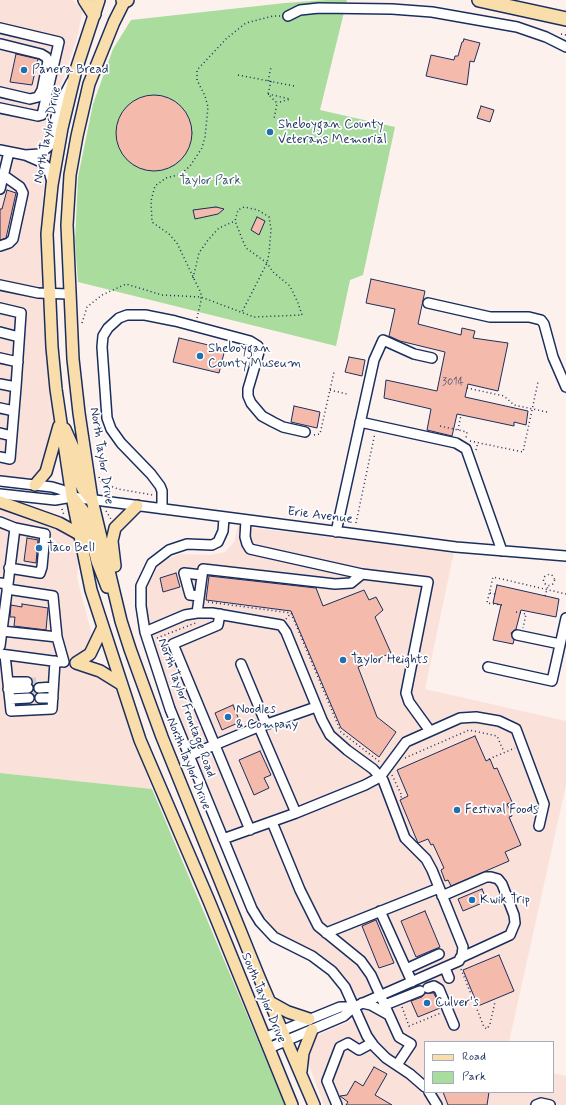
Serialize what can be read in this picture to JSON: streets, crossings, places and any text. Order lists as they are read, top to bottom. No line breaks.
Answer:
{"streets":{"main road":["North Taylor Drive","South Taylor Drive"],"street":["Erie Avenue","North Taylor Frontage Road"]},"crossings":[["North Taylor Drive","Erie Avenue"],["North Taylor Drive","South Taylor Drive"],["Erie Avenue","North Taylor Frontage Road"]],"parks":["Taylor Park"],"places":["Panera Bread","Sheboygan County Veterans Memorial","Sheboygan County Museum","Taco Bell","Taylor Heights","Noodles & Company","Festival Foods","Kwik Trip","Culver's"],"house_numbers":["3014"],"legend":["Road","Park"]}
